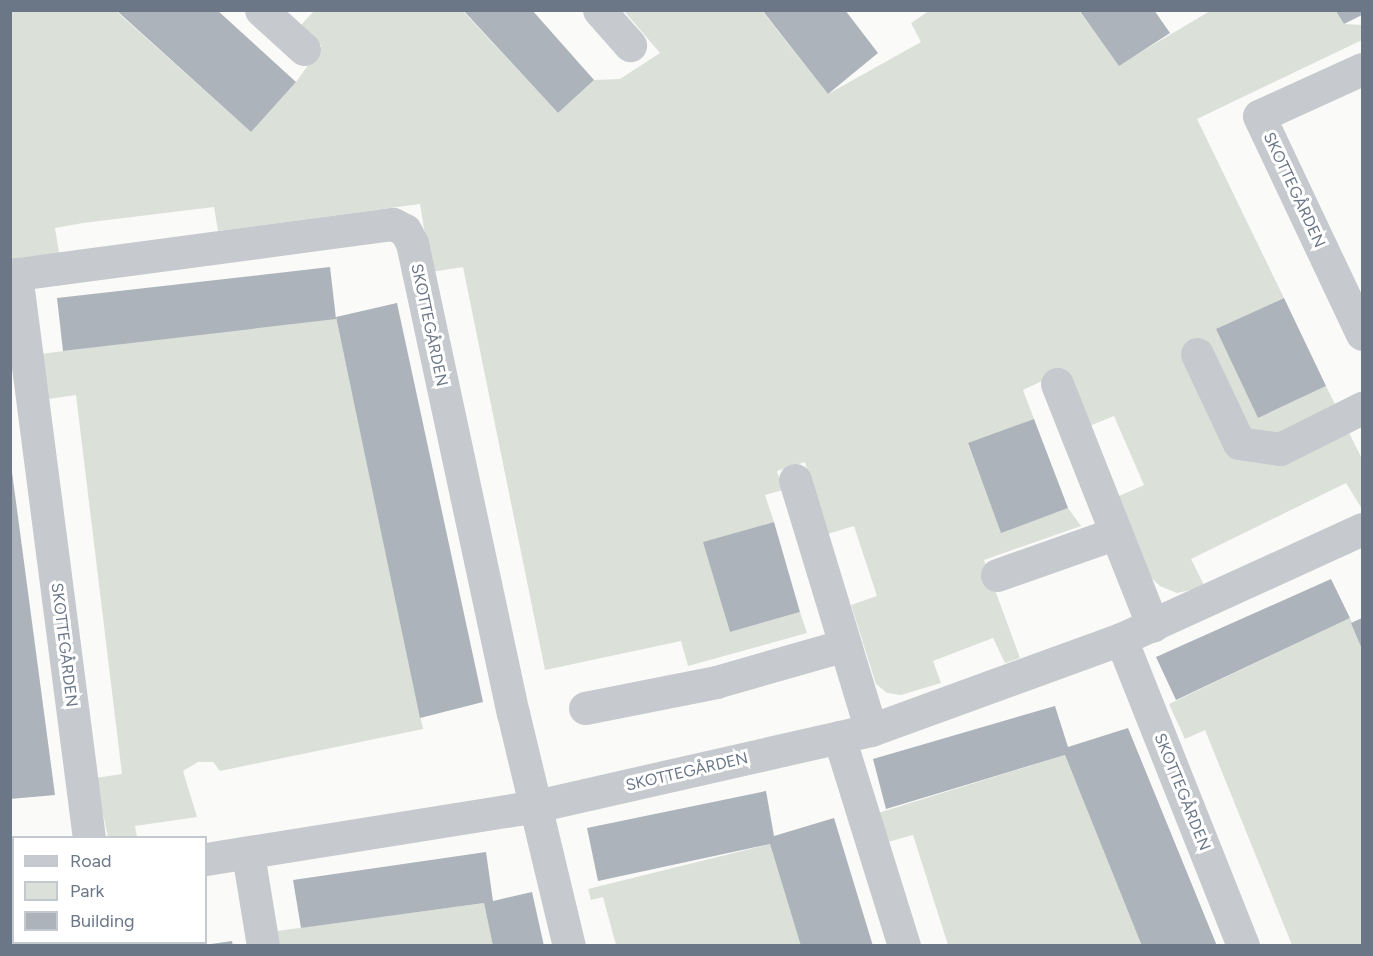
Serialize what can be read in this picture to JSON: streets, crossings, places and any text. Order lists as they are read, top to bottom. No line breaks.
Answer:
{"streets":{"street":["SKOTTEGÅRDEN"]},"legend":["Road","Park","Building"]}
